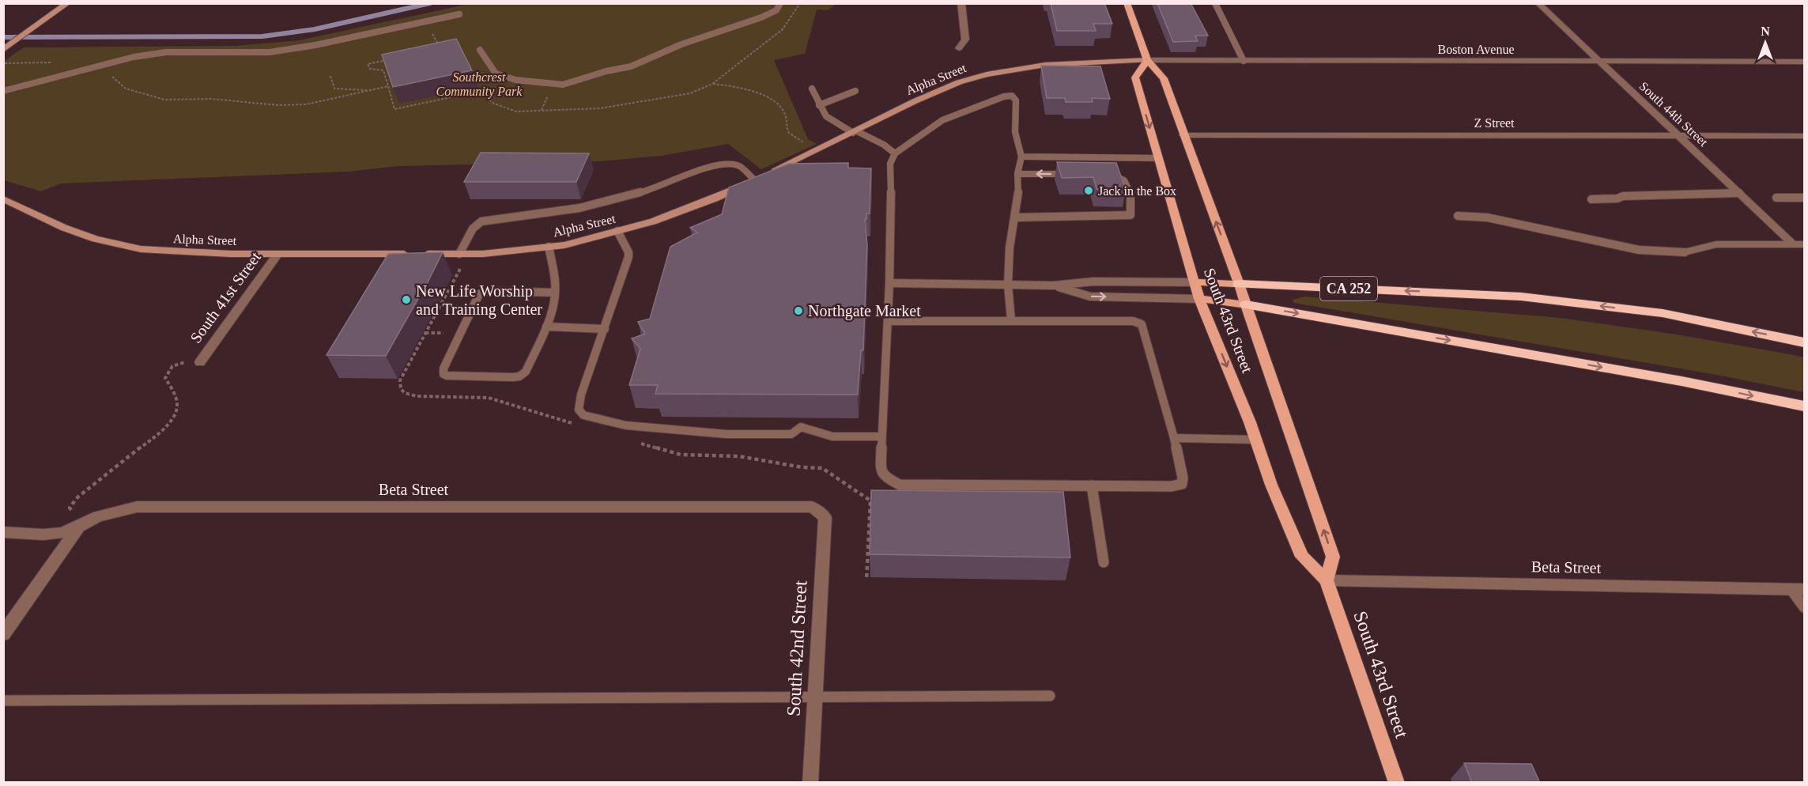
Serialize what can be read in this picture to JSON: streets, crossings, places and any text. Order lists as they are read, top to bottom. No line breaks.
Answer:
{"streets":{"highway":["CA 252"],"main road":["South 43rd Street"],"street":["Boston Avenue","Alpha Street","South 44th Street","Z Street","South 41st Street","Beta Street","South 42nd Street"]},"crossings":[["Boston Avenue","Alpha Street"],["Boston Avenue","South 44th Street"],["Boston Avenue","South 43rd Street"],["Alpha Street","South 41st Street"],["Alpha Street","South 43rd Street"],["South 44th Street","Z Street"],["Z Street","South 43rd Street"],["CA 252","South 43rd Street"],["South 43rd Street","Beta Street"],["Beta Street","South 42nd Street"]],"parks":["Southcrest Community Park"],"places":["Jack in the Box","New Life Worship and Training Center","Northgate Market"],"north":"top"}
